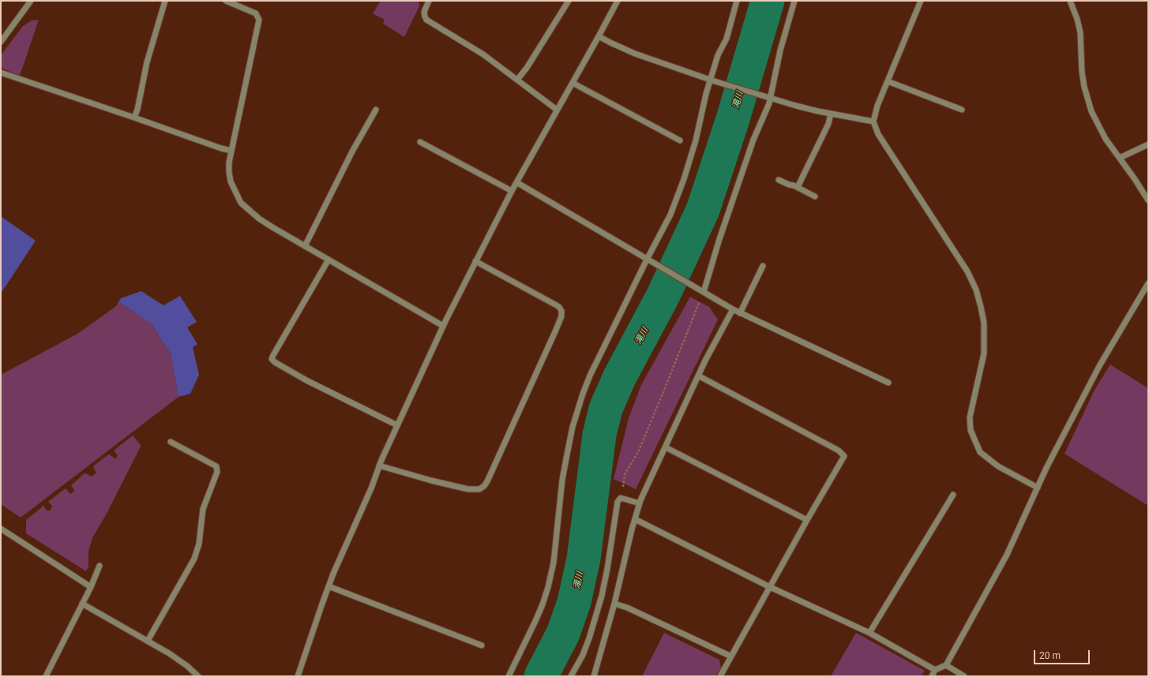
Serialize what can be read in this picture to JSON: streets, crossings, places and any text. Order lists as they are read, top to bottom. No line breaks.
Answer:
{"water":["滝川"],"scale_bar":"20 m"}
